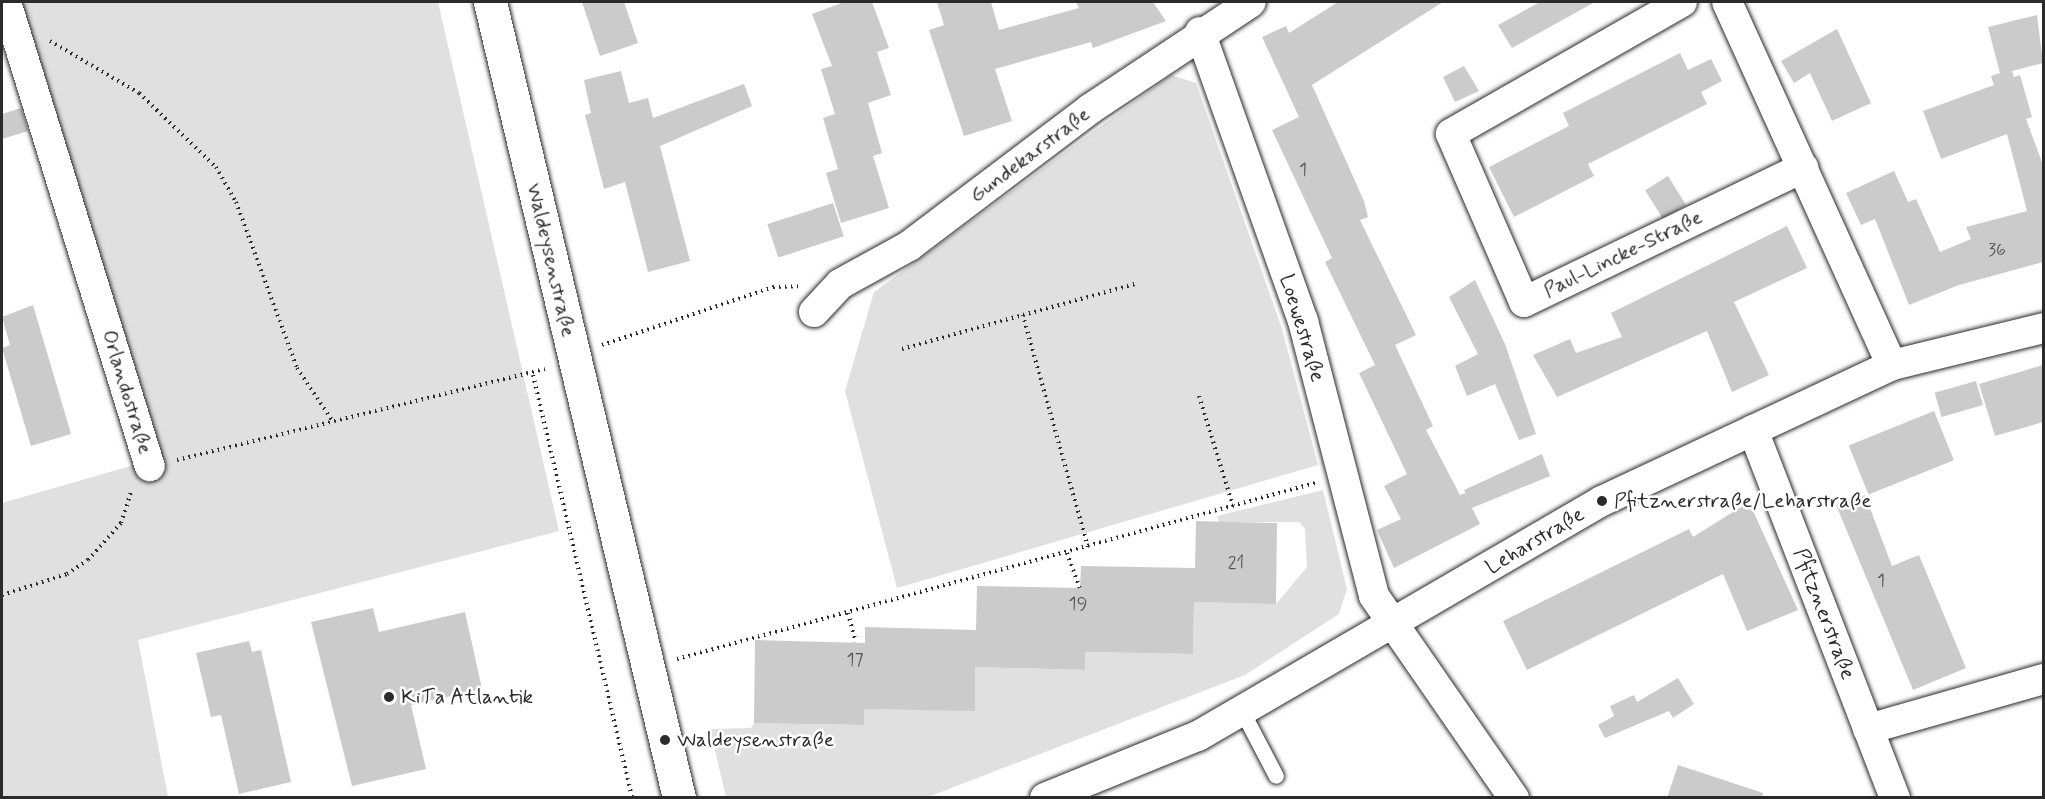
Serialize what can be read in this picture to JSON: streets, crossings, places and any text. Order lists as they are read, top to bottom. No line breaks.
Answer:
{"streets":{"street":["Gundekarstraße","Paul-Lincke-Straße","Waldeysenstraße","Loewestraße","Orlandostraße","Leharstraße","Pfitznerstraße"]},"crossings":[["Gundekarstraße","Loewestraße"],["Gundekarstraße","Orlandostraße"],["Waldeysenstraße","Orlandostraße"],["Loewestraße","Leharstraße"],["Leharstraße","Pfitznerstraße"]],"places":["Pfitznerstraße/Leharstraße","KiTa Atlantik","Waldeysenstraße"],"house_numbers":["1","36","21","1","19","17"]}
